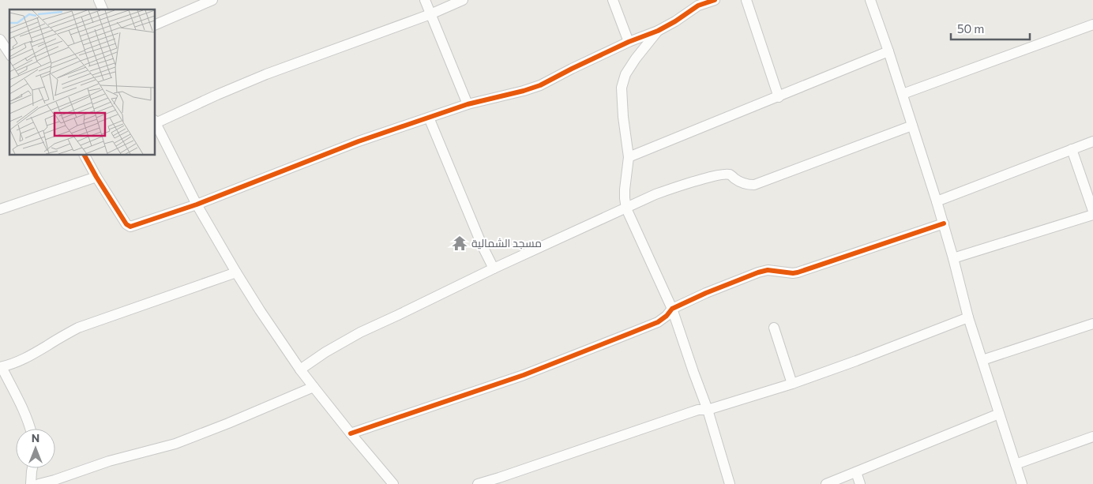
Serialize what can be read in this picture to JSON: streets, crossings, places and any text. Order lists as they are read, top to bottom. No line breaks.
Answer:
{"places":{"temple":["مسجد الشمالية"]},"scale_bar":"50 m","north":"top"}
